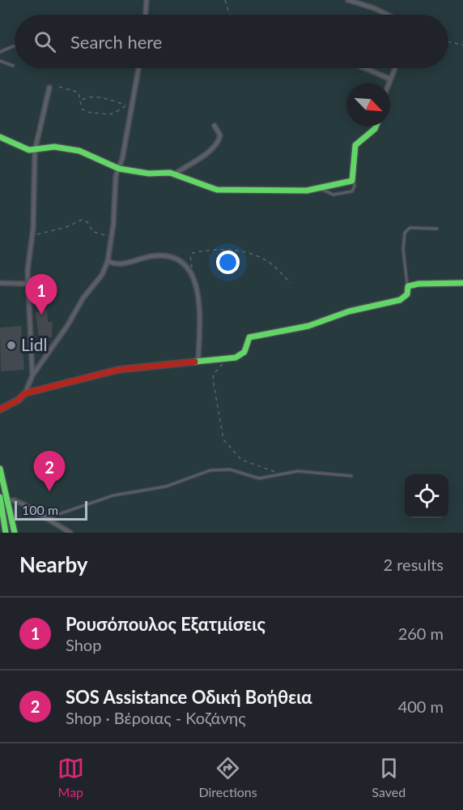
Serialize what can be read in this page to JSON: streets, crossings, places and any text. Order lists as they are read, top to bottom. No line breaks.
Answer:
{"places":["Lidl"],"scale_bar":"100 m","north":"bottom right","page":{"search":"Search here","pins":["1","2"],"scale":"100 m","heading":["Nearby","2 results"],"list":[{"mark":"1","name":"Ρουσόπουλος Εξατμίσεις","note":"Shop","value":"260 m"},{"mark":"2","name":"SOS Assistance Οδική Βοήθεια","note":"Shop · Βέροιας - Κοζάνης","value":"400 m"}],"nav":["Map","Directions","Saved"]}}
